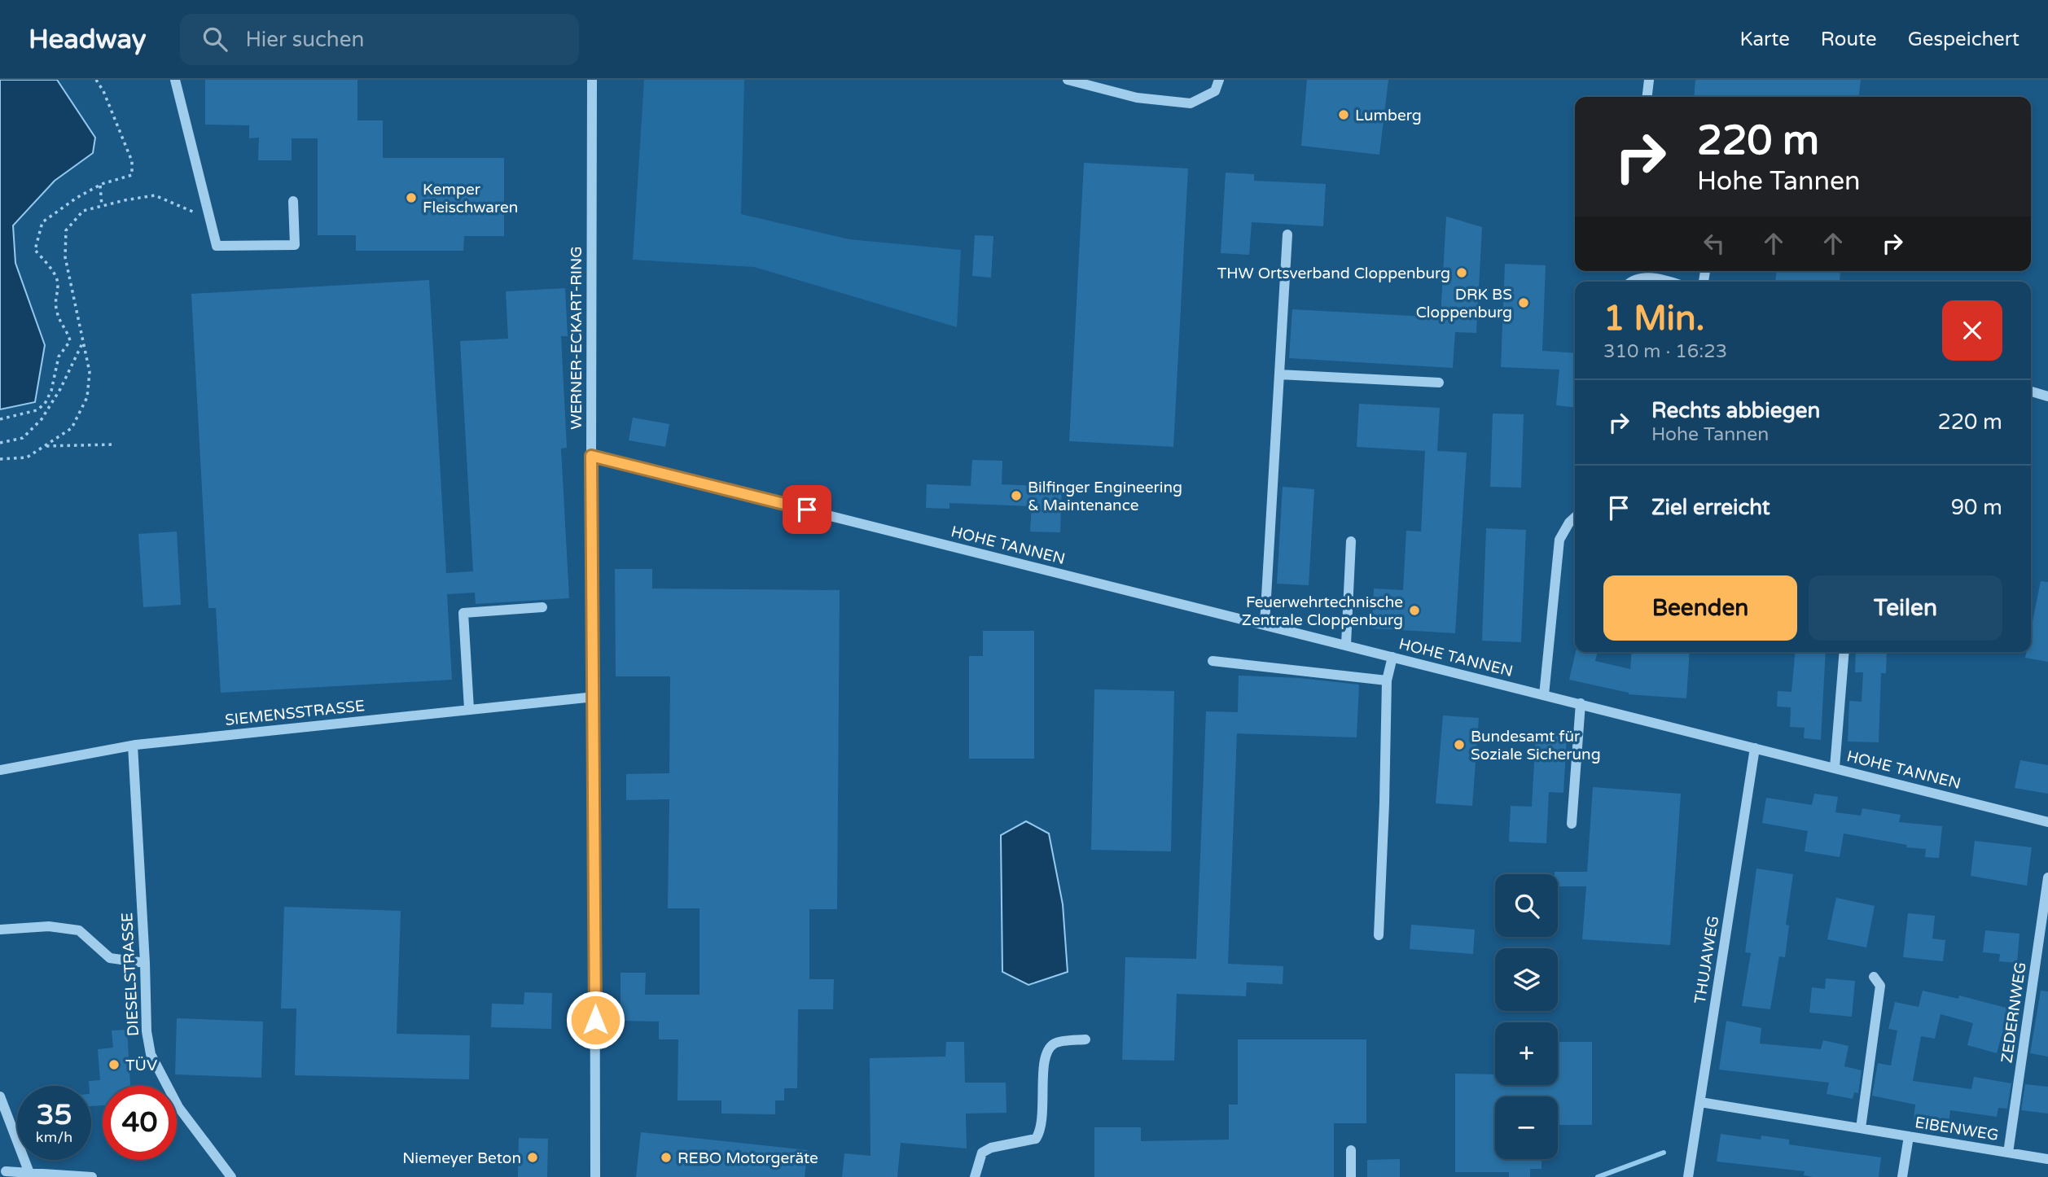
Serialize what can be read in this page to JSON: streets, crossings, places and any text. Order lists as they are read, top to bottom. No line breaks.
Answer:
{"streets":{"street":["WERNER-ECKART-RING","HOHE TANNEN","SIEMENSSTRASSE","THUJAWEG","DIESELSTRASSE","ZEDERNWEG","EIBENWEG"]},"crossings":[["WERNER-ECKART-RING","HOHE TANNEN"],["WERNER-ECKART-RING","SIEMENSSTRASSE"],["HOHE TANNEN","THUJAWEG"],["SIEMENSSTRASSE","DIESELSTRASSE"],["THUJAWEG","EIBENWEG"],["ZEDERNWEG","EIBENWEG"]],"places":["Lumberg","Kemper Fleischwaren","THW Ortsverband Cloppenburg","DRK BS Cloppenburg","Bilfinger Engineering & Maintenance","Feuerwehrtechnische Zentrale Cloppenburg","Bundesamt für Soziale Sicherung","TÜV","Niemeyer Beton","REBO Motorgeräte"],"page":{"header":"Headway","search":"Hier suchen","nav":["Karte","Route","Gespeichert"],"turn":["220 m","Hohe Tannen"],"heading":["1 Min.","310 m · 16:23"],"list":[{"name":"Rechts abbiegen","note":"Hohe Tannen","value":"220 m"},{"name":"Ziel erreicht","value":"90 m"}],"buttons":["Beenden","Teilen"],"map_buttons":["+","−"],"speed":"35 km/h","limit":"40"}}
